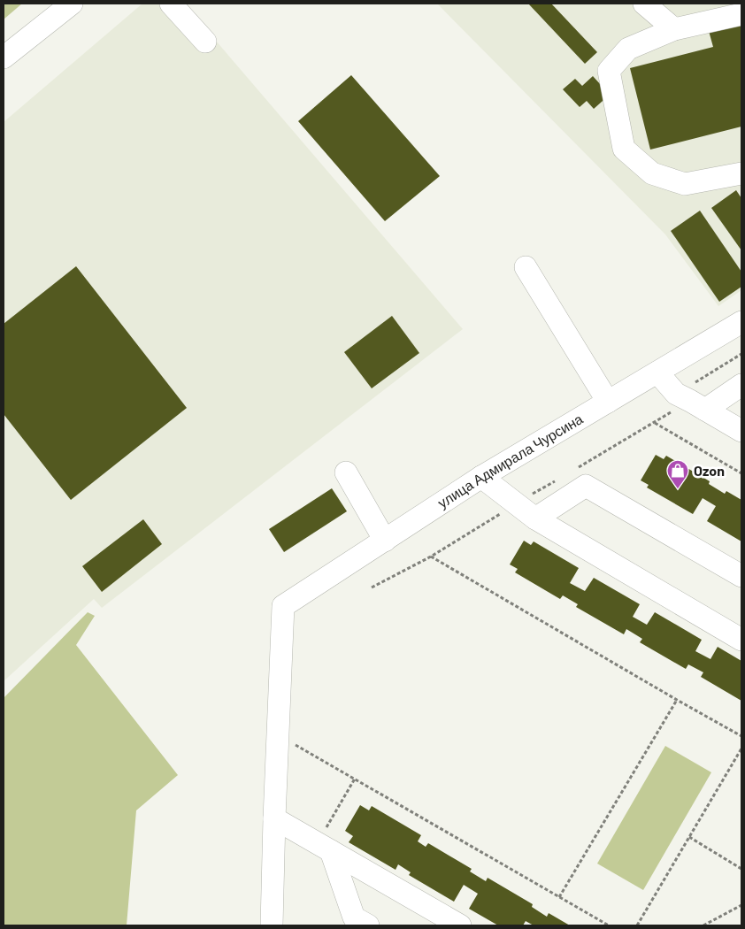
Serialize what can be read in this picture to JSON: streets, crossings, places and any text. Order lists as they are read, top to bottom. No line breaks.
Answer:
{"streets":{"street":["улица Адмирала Чурсина"]},"places":{"shop":["Ozon"]}}
